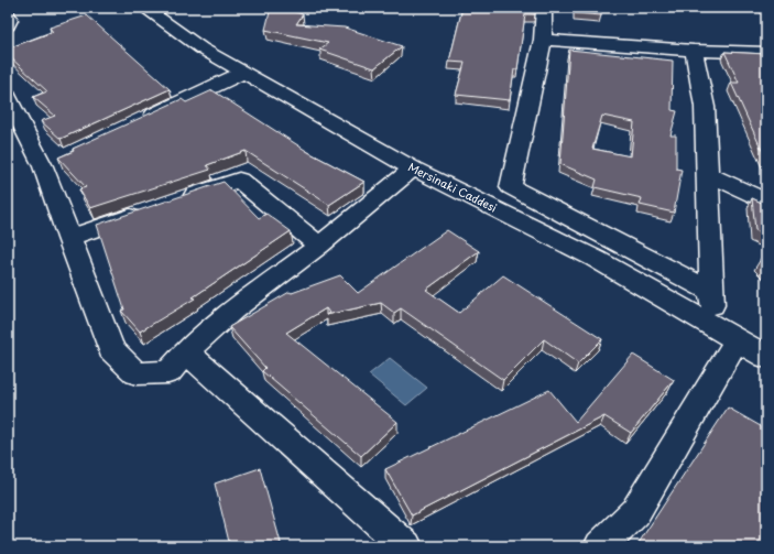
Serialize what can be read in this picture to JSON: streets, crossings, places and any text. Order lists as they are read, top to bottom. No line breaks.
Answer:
{"streets":{"street":["Mersinaki Caddesi"]}}
